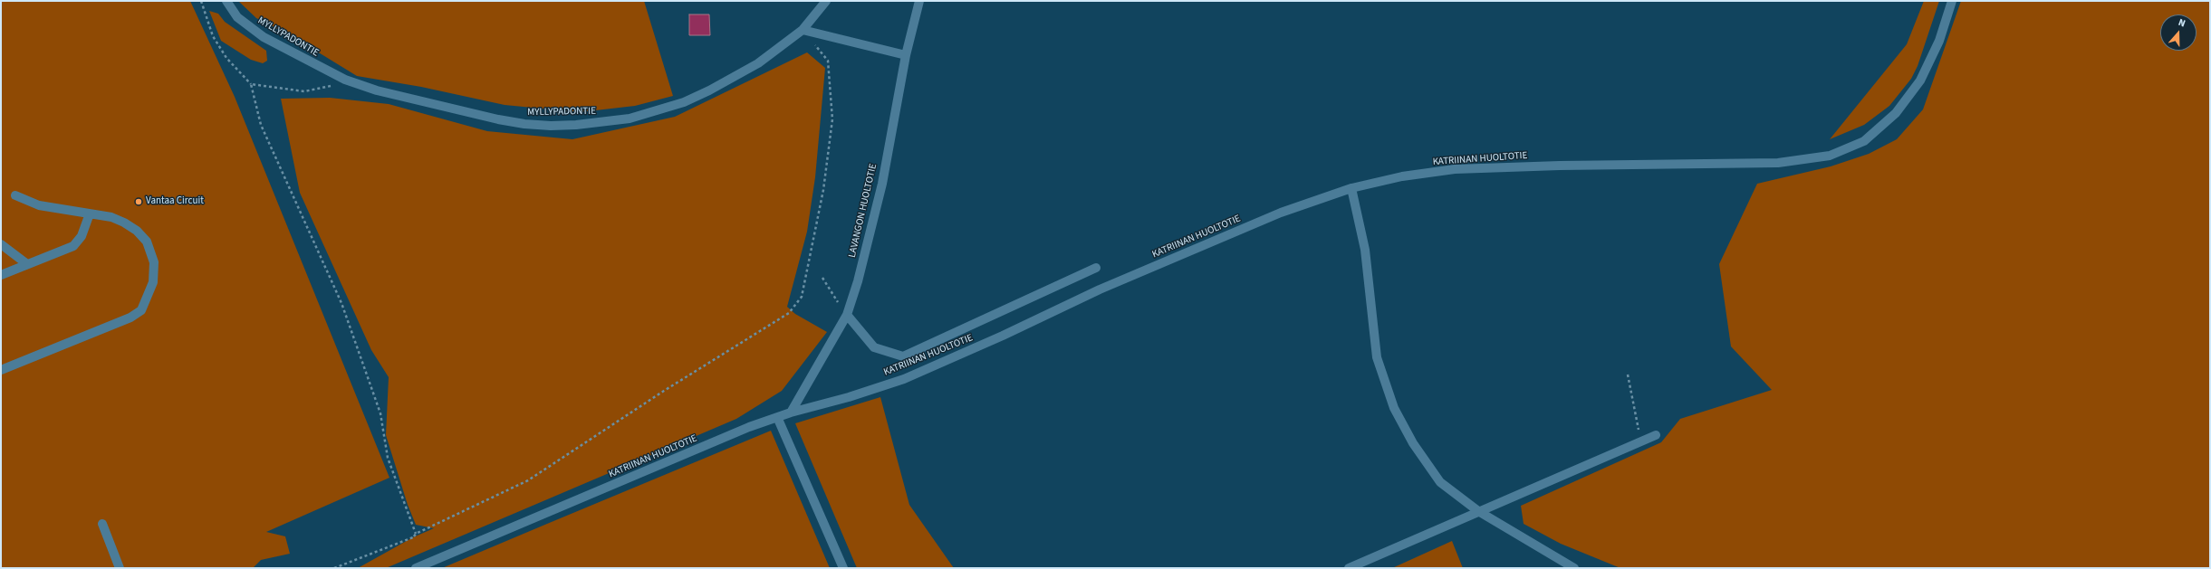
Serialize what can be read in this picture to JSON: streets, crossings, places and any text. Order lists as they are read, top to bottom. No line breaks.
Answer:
{"streets":{"street":["MYLLYPADONTIE","KATRIINAN HUOLTOTIE","LAVANGON HUOLTOTIE"]},"crossings":[["KATRIINAN HUOLTOTIE","LAVANGON HUOLTOTIE"]],"places":["Vantaa Circuit"],"north":"top"}
